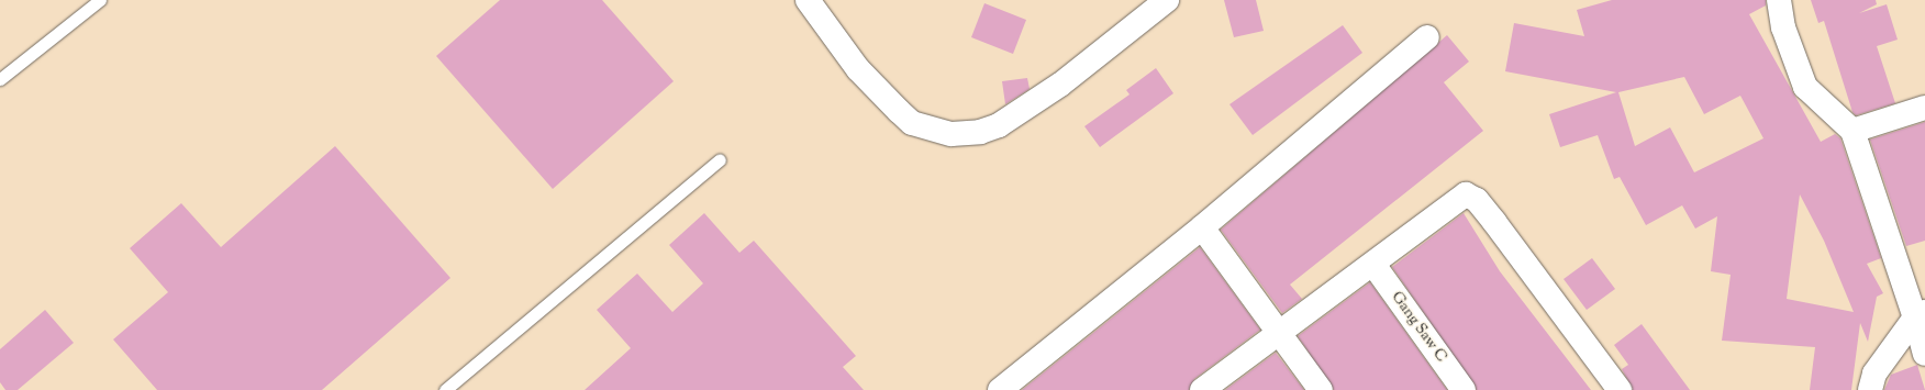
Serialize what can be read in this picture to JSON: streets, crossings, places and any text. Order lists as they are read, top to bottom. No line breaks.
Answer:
{"streets":{"street":["Gang Saw C"]}}
